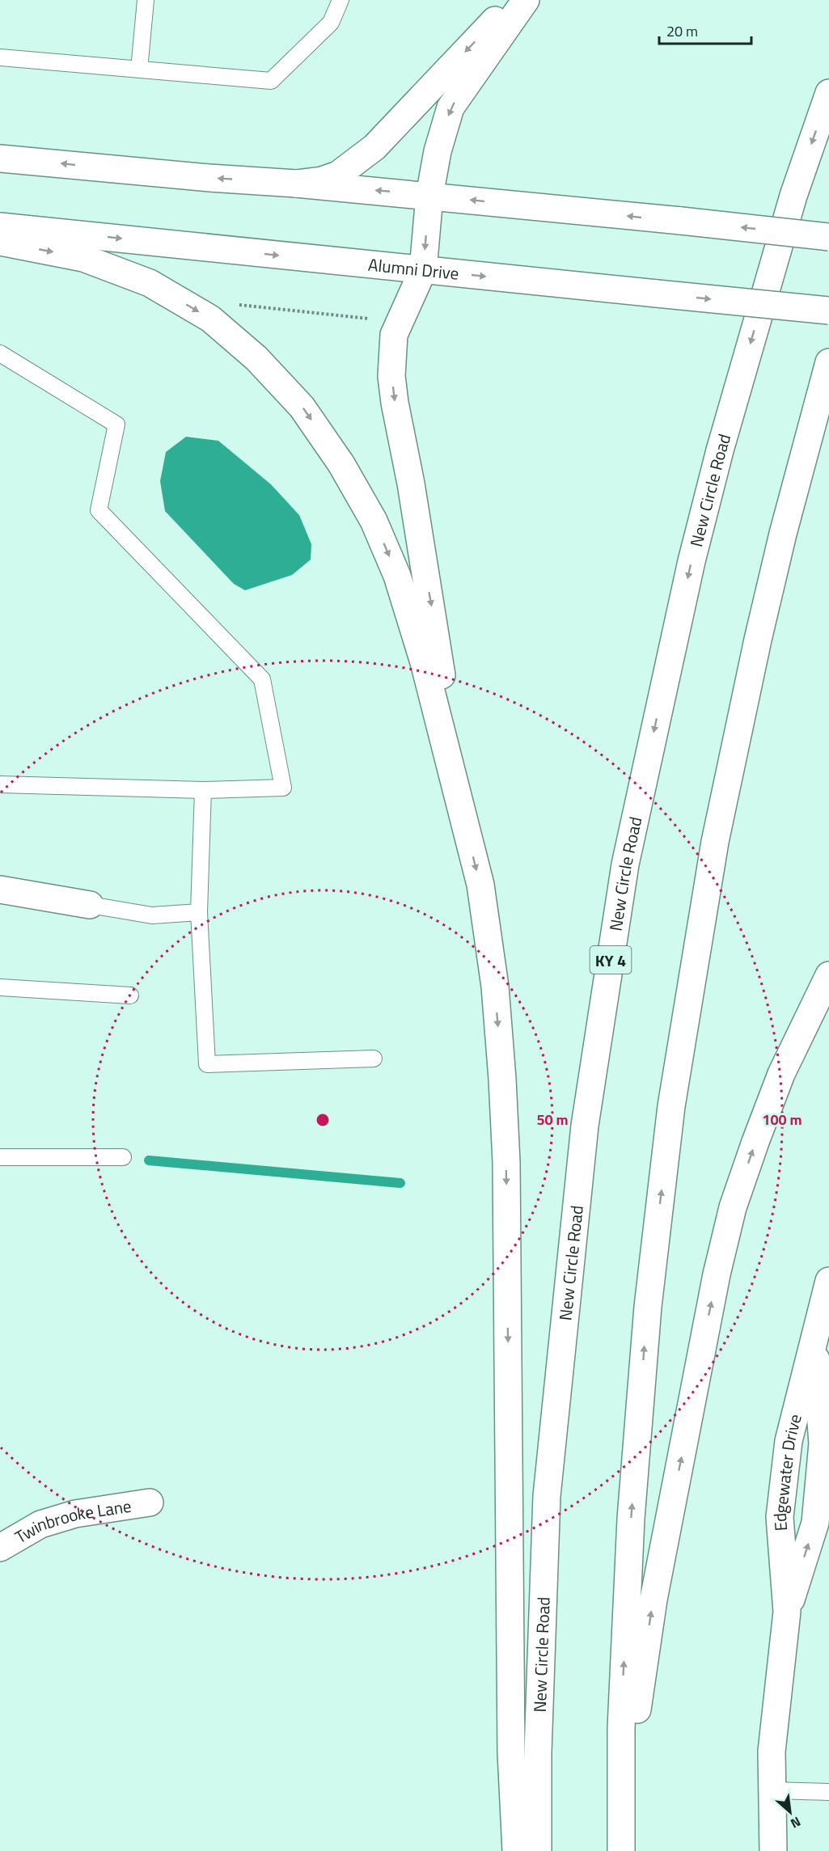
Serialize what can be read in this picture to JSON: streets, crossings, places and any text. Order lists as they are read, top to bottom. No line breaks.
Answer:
{"streets":{"main road":["Alumni Drive","New Circle Road","KY 4","Edgewater Drive","Twinbrooke Lane"]},"scale_bar":"20 m","north":"bottom right","rings":["50 m","100 m"]}
